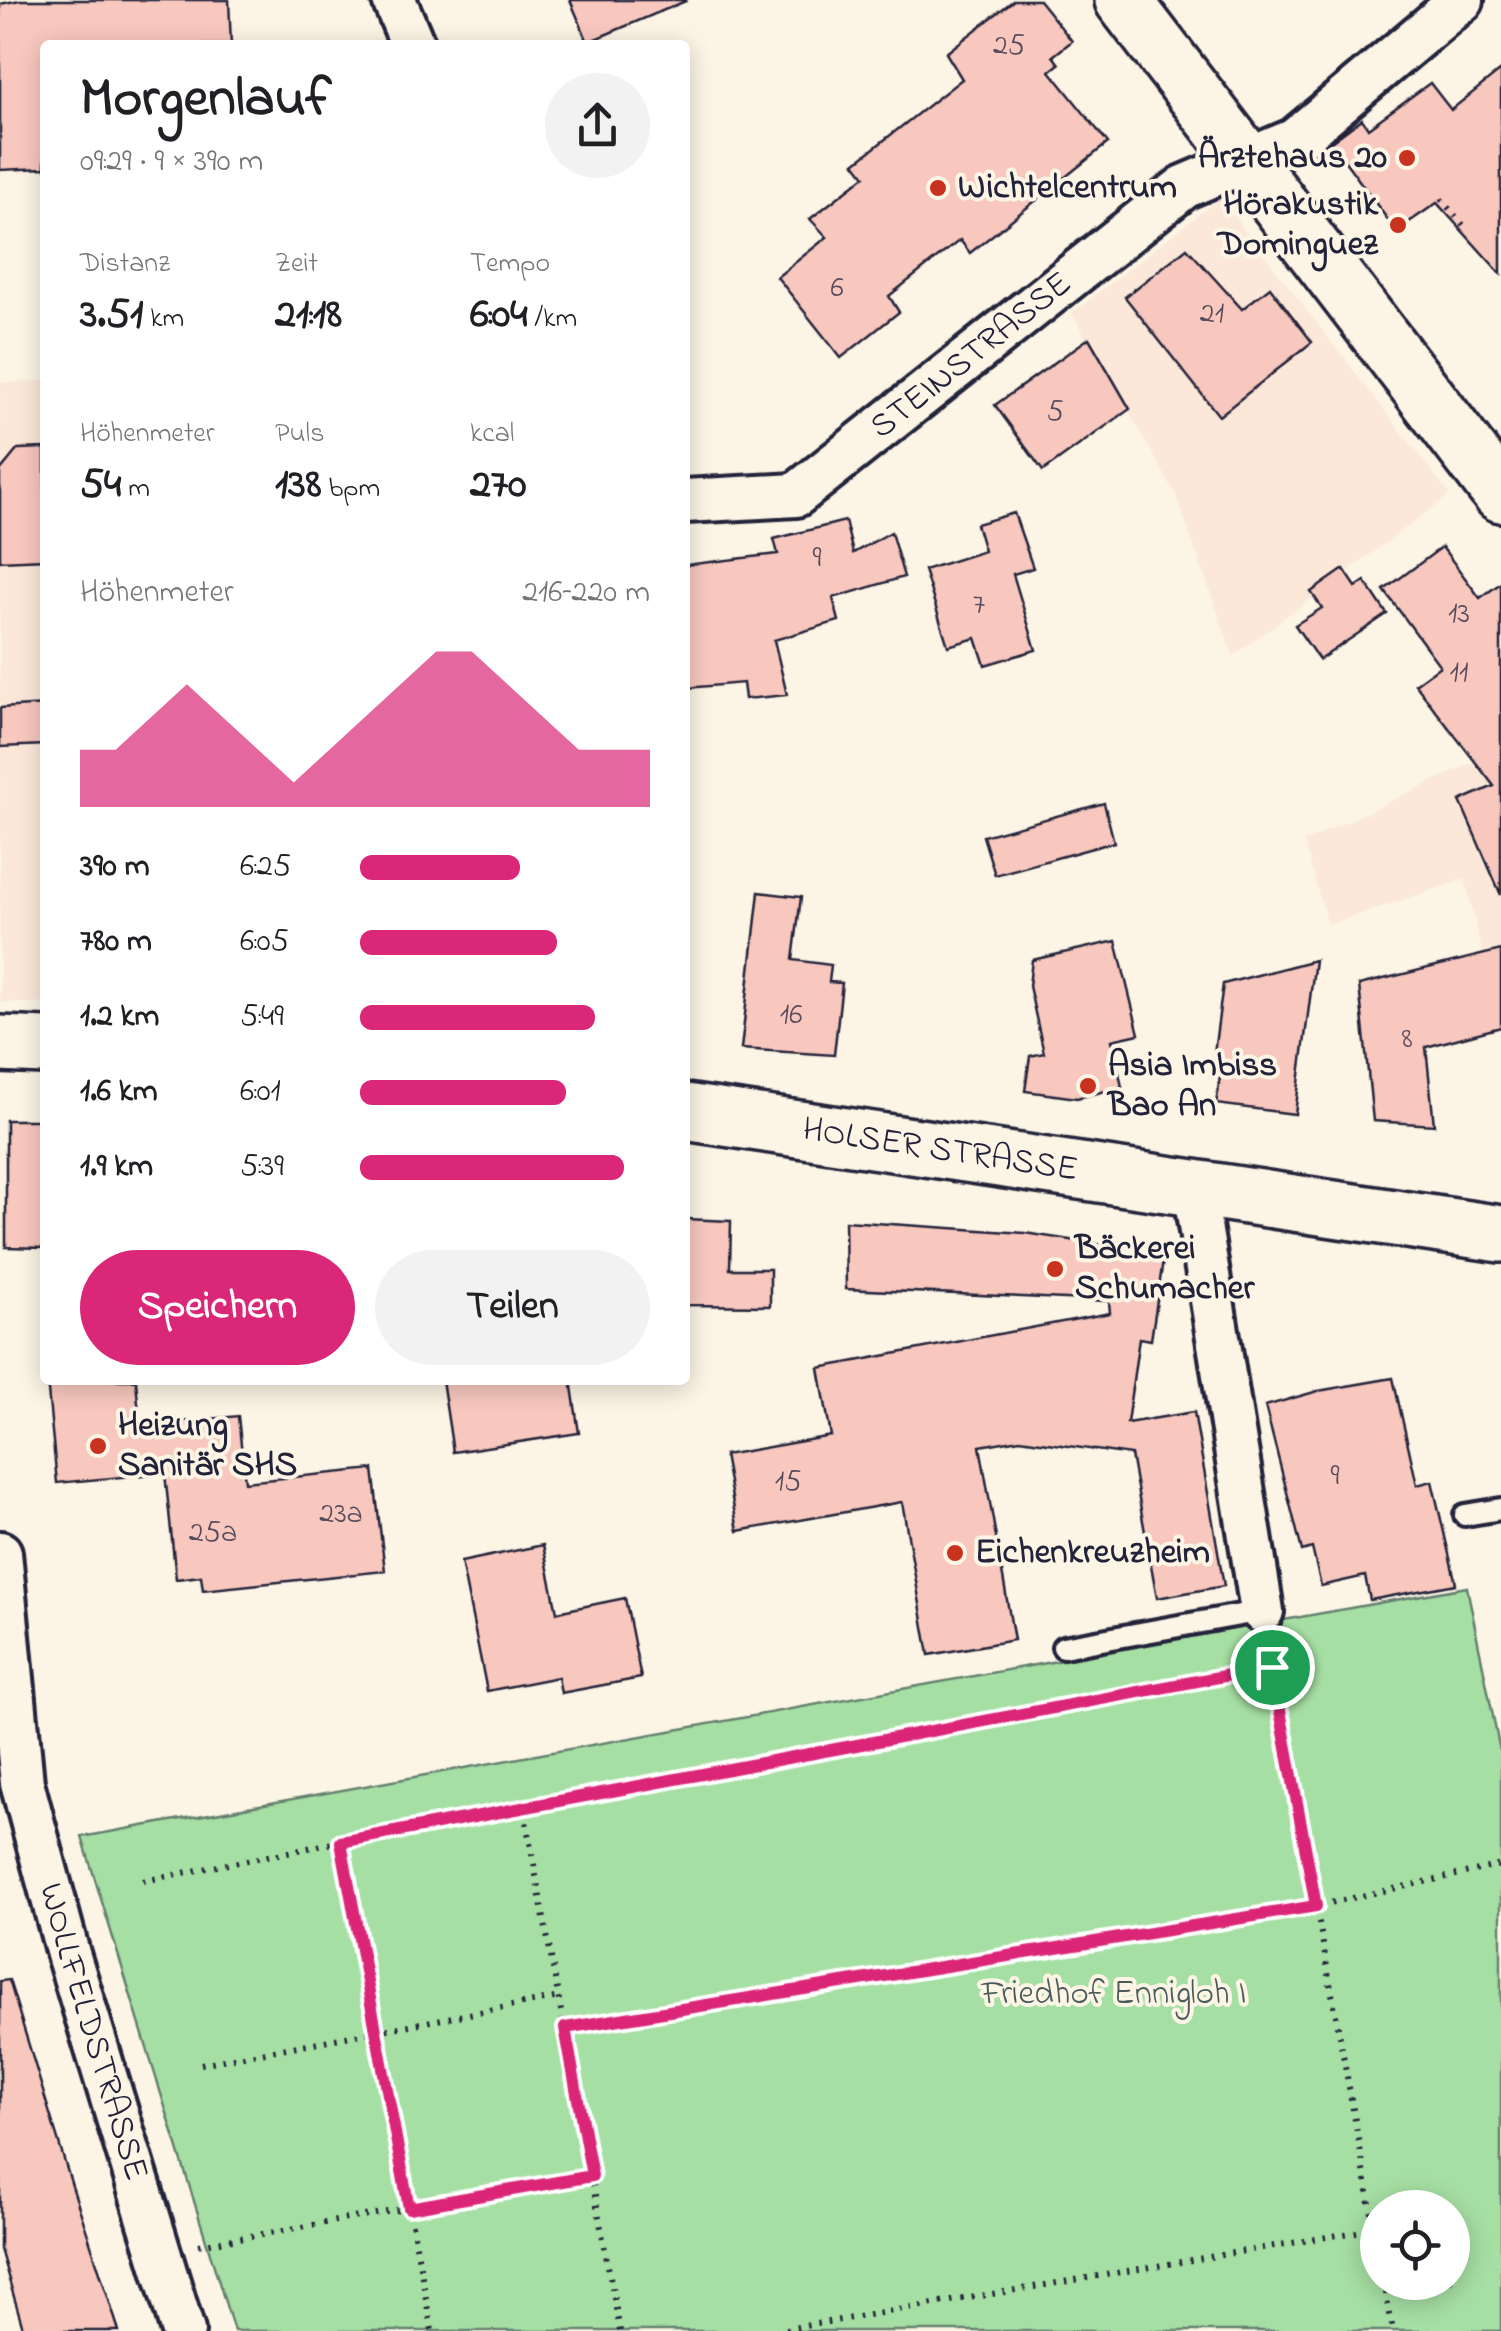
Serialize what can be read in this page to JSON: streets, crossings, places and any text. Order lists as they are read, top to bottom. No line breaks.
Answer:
{"streets":{"main road":["HOLSER STRASSE"],"street":["STEINSTRASSE","WOLLFELDSTRASSE"]},"parks":["Friedhof Ennigloh I"],"places":["Ärztehaus 20","Wichtelcentrum","Hörakustik Dominguez","Asia Imbiss Bao An","Bäckerei Schumacher","Heizung Sanitär SHS","Eichenkreuzheim"],"house_numbers":["25","6","21","5","9","7","13","11","16","8","9","15","23a","25a"],"page":{"heading":["Morgenlauf","09:29 · 9 × 390 m"],"stats":[["Distanz","3.51 km"],["Zeit","21:18"],["Tempo","6:04 /km"],["Höhenmeter","54 m"],["Puls","138 bpm"],["kcal","270"]],"chart":["Höhenmeter","216–220 m"],"list":[{"name":"390 m","note":"6:25"},{"name":"780 m","note":"6:05"},{"name":"1.2 km","note":"5:49"},{"name":"1.6 km","note":"6:01"},{"name":"1.9 km","note":"5:39"}],"buttons":["Speichern","Teilen"]}}
